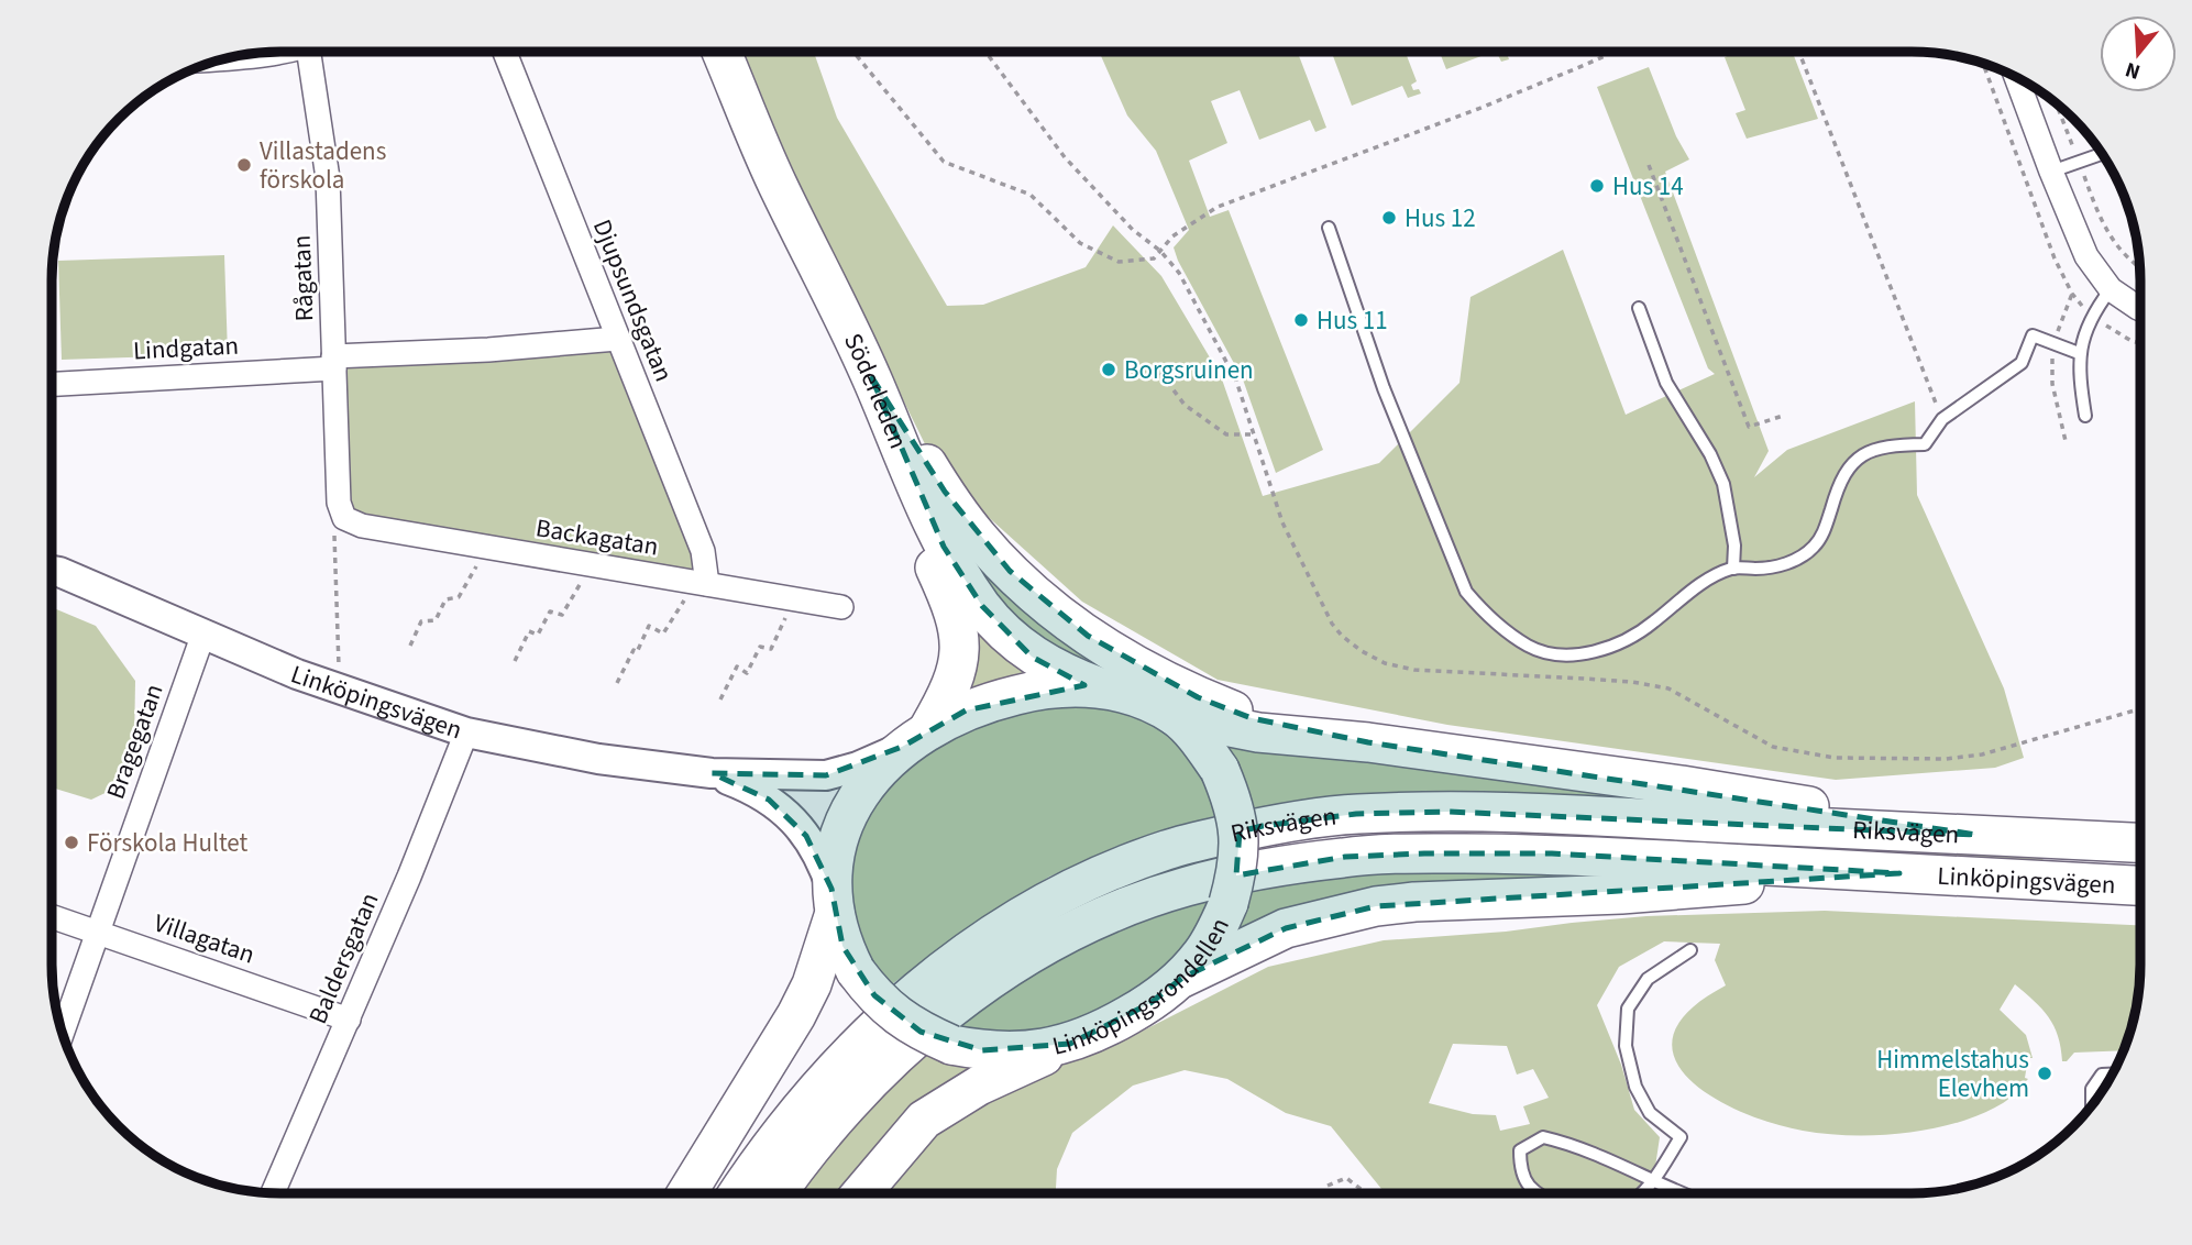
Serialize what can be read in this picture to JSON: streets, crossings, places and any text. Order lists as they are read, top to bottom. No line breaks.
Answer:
{"streets":{"highway":["Söderleden","Linköpingsvägen","Riksvägen","Linköpingsrondellen"],"street":["Rågatan","Djupsundsgatan","Lindgatan","Backagatan","Bragegatan","Villagatan","Baldersgatan"]},"crossings":[["Rågatan","Lindgatan"],["Rågatan","Backagatan"],["Djupsundsgatan","Lindgatan"],["Djupsundsgatan","Backagatan"],["Söderleden","Linköpingsvägen"],["Söderleden","Linköpingsrondellen"],["Linköpingsvägen","Bragegatan"],["Linköpingsvägen","Riksvägen"],["Linköpingsvägen","Baldersgatan"],["Linköpingsvägen","Linköpingsrondellen"],["Bragegatan","Villagatan"],["Villagatan","Baldersgatan"]],"places":["Villastadens förskola","Hus 14","Hus 12","Hus 11","Borgsruinen","Förskola Hultet","Himmelstahus Elevhem"],"north":"bottom"}
